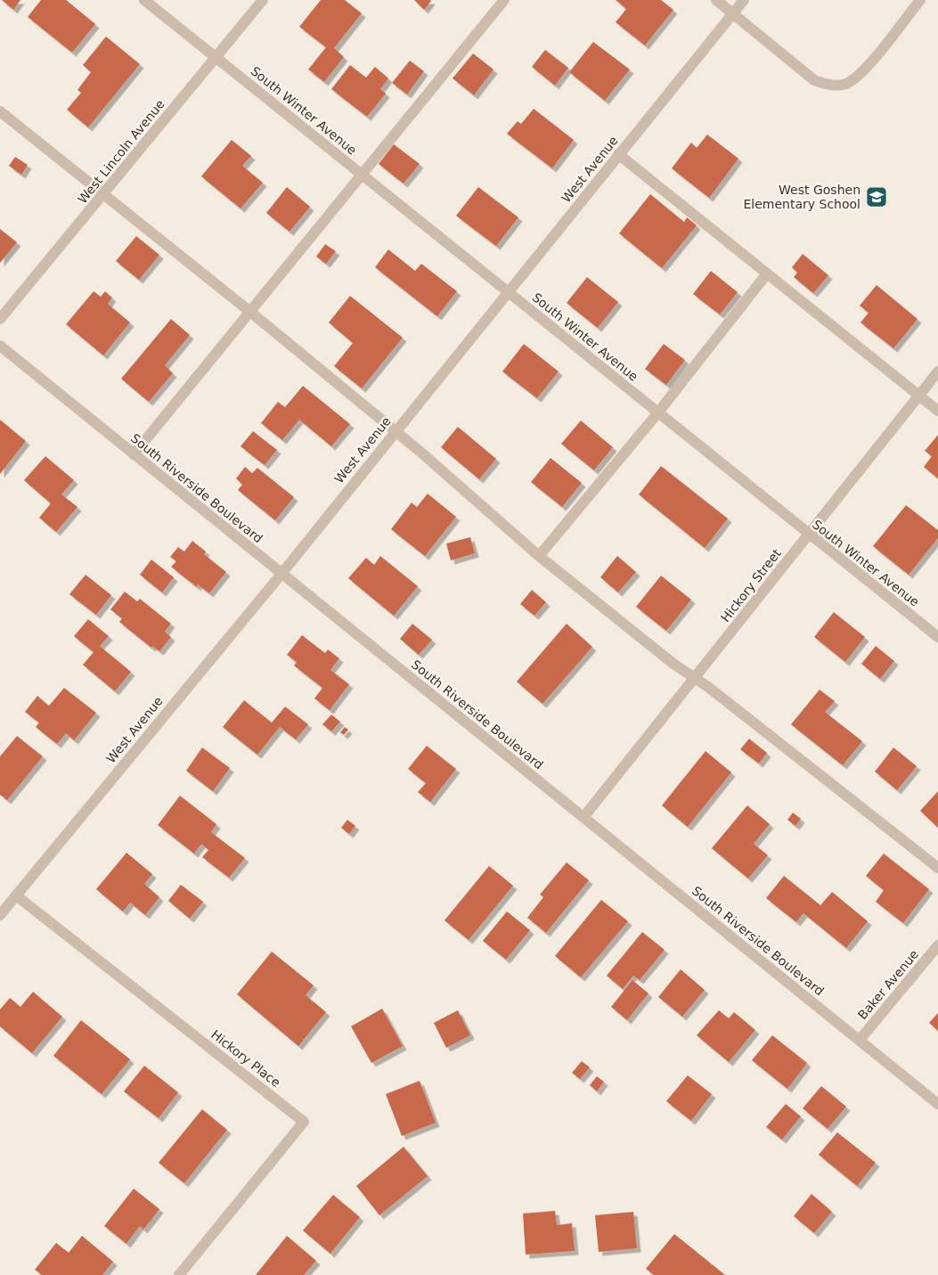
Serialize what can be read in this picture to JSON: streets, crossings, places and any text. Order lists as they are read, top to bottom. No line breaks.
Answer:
{"streets":{"street":["South Winter Avenue","West Lincoln Avenue","West Avenue","South Riverside Boulevard","Hickory Street","Baker Avenue","Hickory Place"]},"crossings":[["South Winter Avenue","West Lincoln Avenue"],["South Winter Avenue","West Avenue"],["South Winter Avenue","Hickory Street"],["West Avenue","South Riverside Boulevard"],["West Avenue","Hickory Place"],["South Riverside Boulevard","Hickory Street"],["South Riverside Boulevard","Baker Avenue"]],"places":{"school or university":["West Goshen Elementary School"]}}
